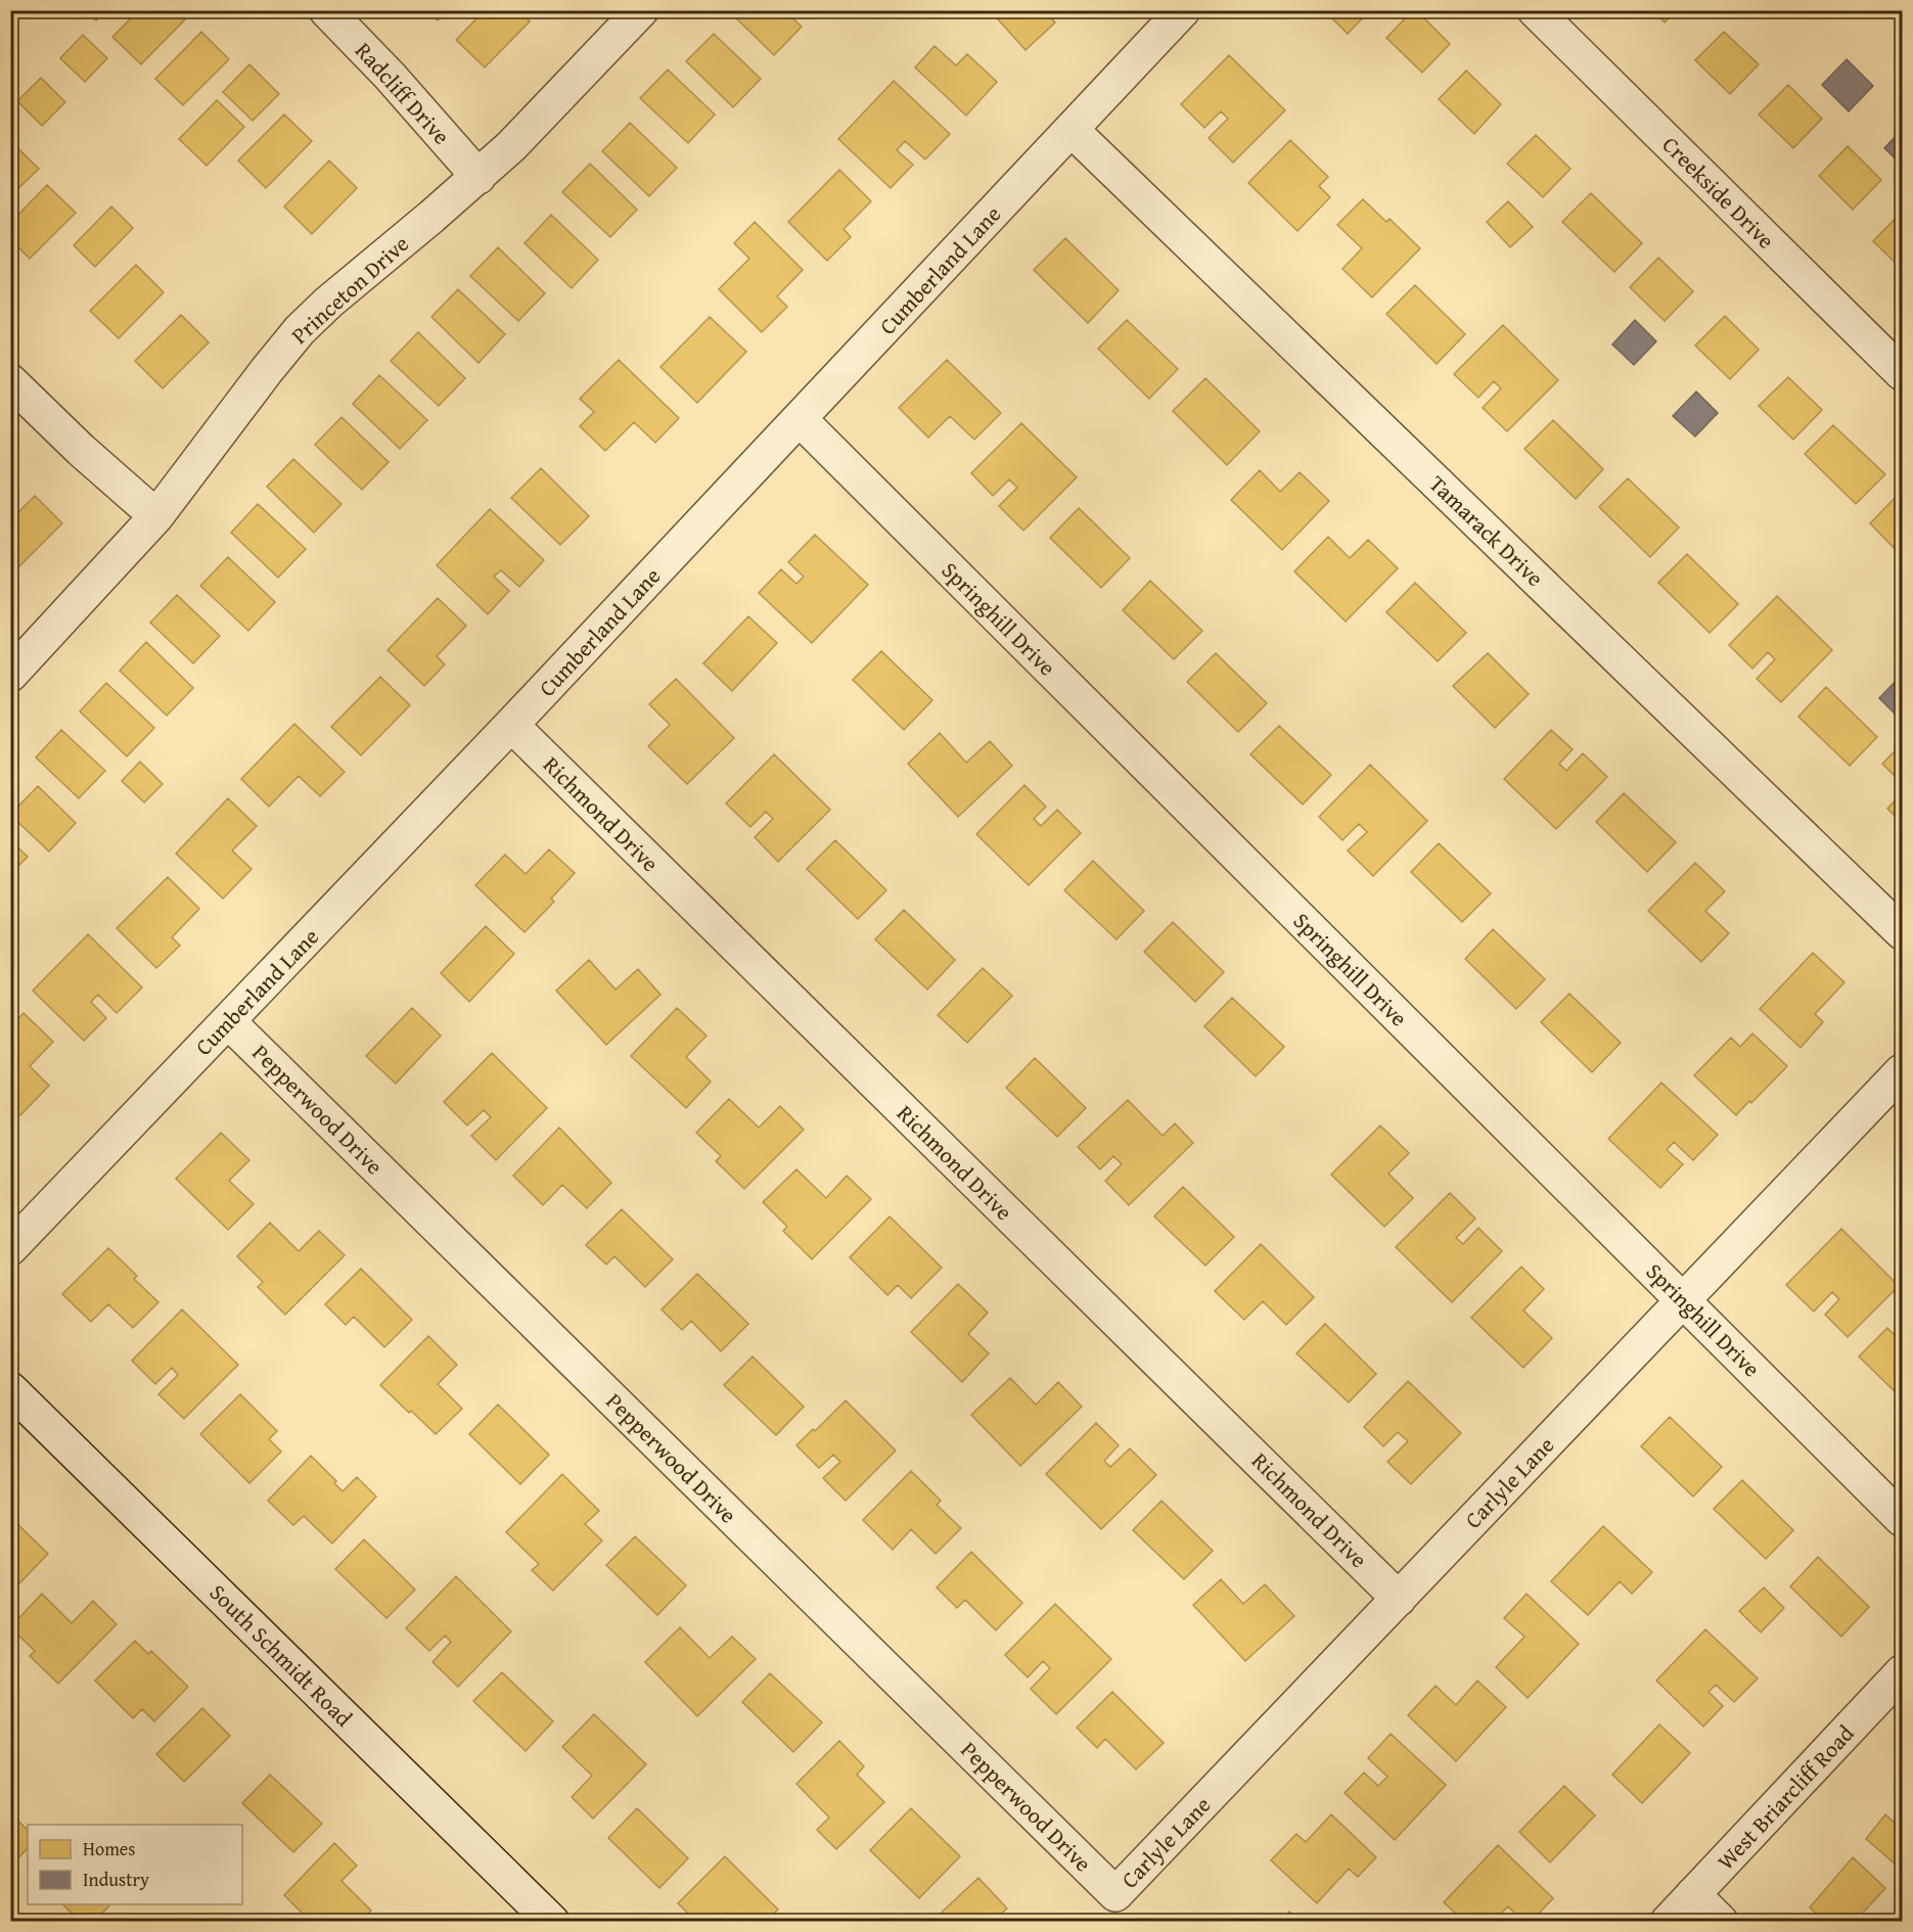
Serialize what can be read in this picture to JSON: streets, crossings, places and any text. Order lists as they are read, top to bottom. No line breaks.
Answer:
{"streets":{"street":["Radcliff Drive","Creekside Drive","Cumberland Lane","Princeton Drive","Tamarack Drive","Springhill Drive","Richmond Drive","Pepperwood Drive","Carlyle Lane","South Schmidt Road","West Briarcliff Road"]},"crossings":[["Radcliff Drive","Princeton Drive"],["Cumberland Lane","Tamarack Drive"],["Cumberland Lane","Springhill Drive"],["Cumberland Lane","Richmond Drive"],["Cumberland Lane","Pepperwood Drive"],["Springhill Drive","Carlyle Lane"],["Richmond Drive","Carlyle Lane"],["Pepperwood Drive","Carlyle Lane"]],"legend":["Homes","Industry"]}
